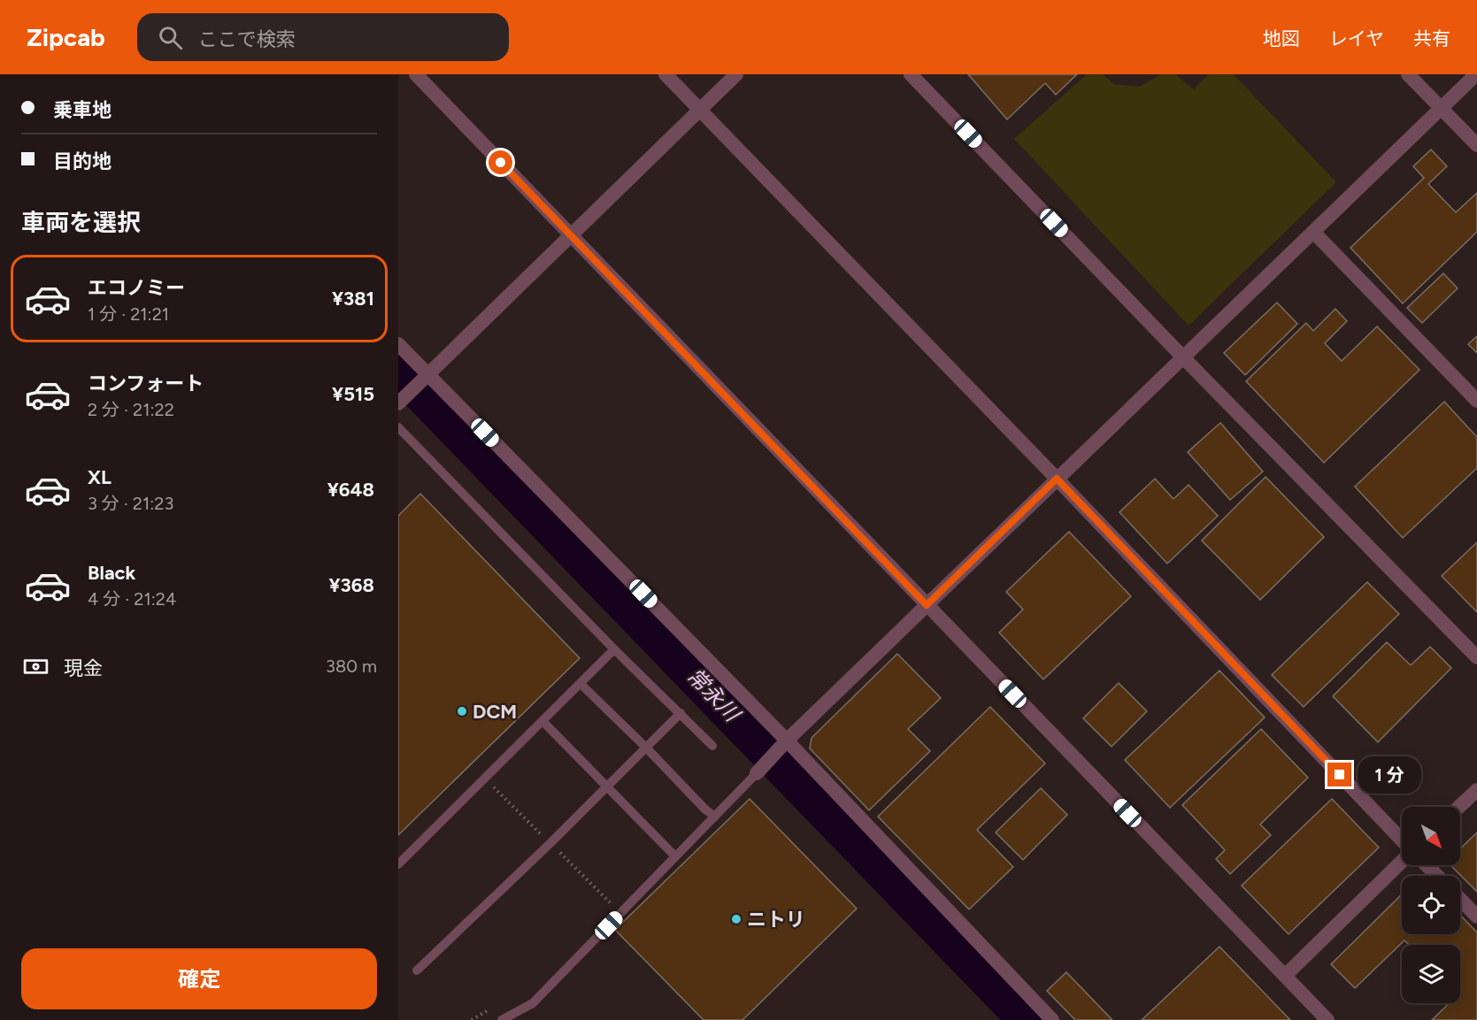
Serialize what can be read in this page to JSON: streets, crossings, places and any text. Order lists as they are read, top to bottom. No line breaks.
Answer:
{"water":["常永川"],"places":["DCM","ニトリ"],"north":"bottom right","page":{"header":"Zipcab","search":"ここで検索","nav":["地図","レイヤ","共有"],"banner":["乗車地","目的地"],"heading":"車両を選択","list":[{"name":"エコノミー","note":"1 分 · 21:21","value":"¥381"},{"name":"コンフォート","note":"2 分 · 21:22","value":"¥515"},{"name":"XL","note":"3 分 · 21:23","value":"¥648"},{"name":"Black","note":"4 分 · 21:24","value":"¥368"}],"pay":["現金","380 m"],"bubble":"1 分","buttons":"確定"}}
